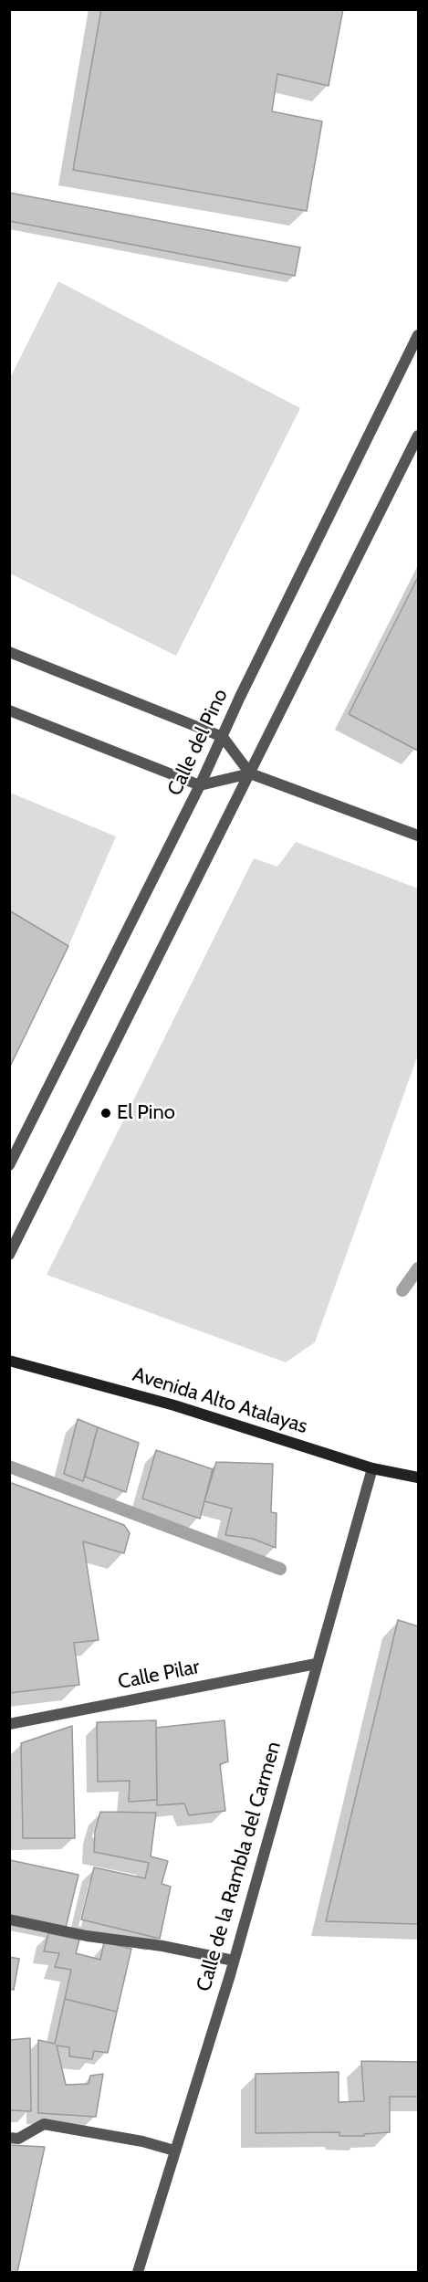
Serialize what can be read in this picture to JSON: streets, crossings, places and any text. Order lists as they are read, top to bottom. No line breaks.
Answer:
{"streets":{"main road":["Avenida Alto Atalayas"],"street":["Calle del Pino","Calle Pilar","Calle de la Rambla del Carmen"]},"crossings":[["Avenida Alto Atalayas","Calle de la Rambla del Carmen"],["Calle Pilar","Calle de la Rambla del Carmen"]],"places":["El Pino"]}
